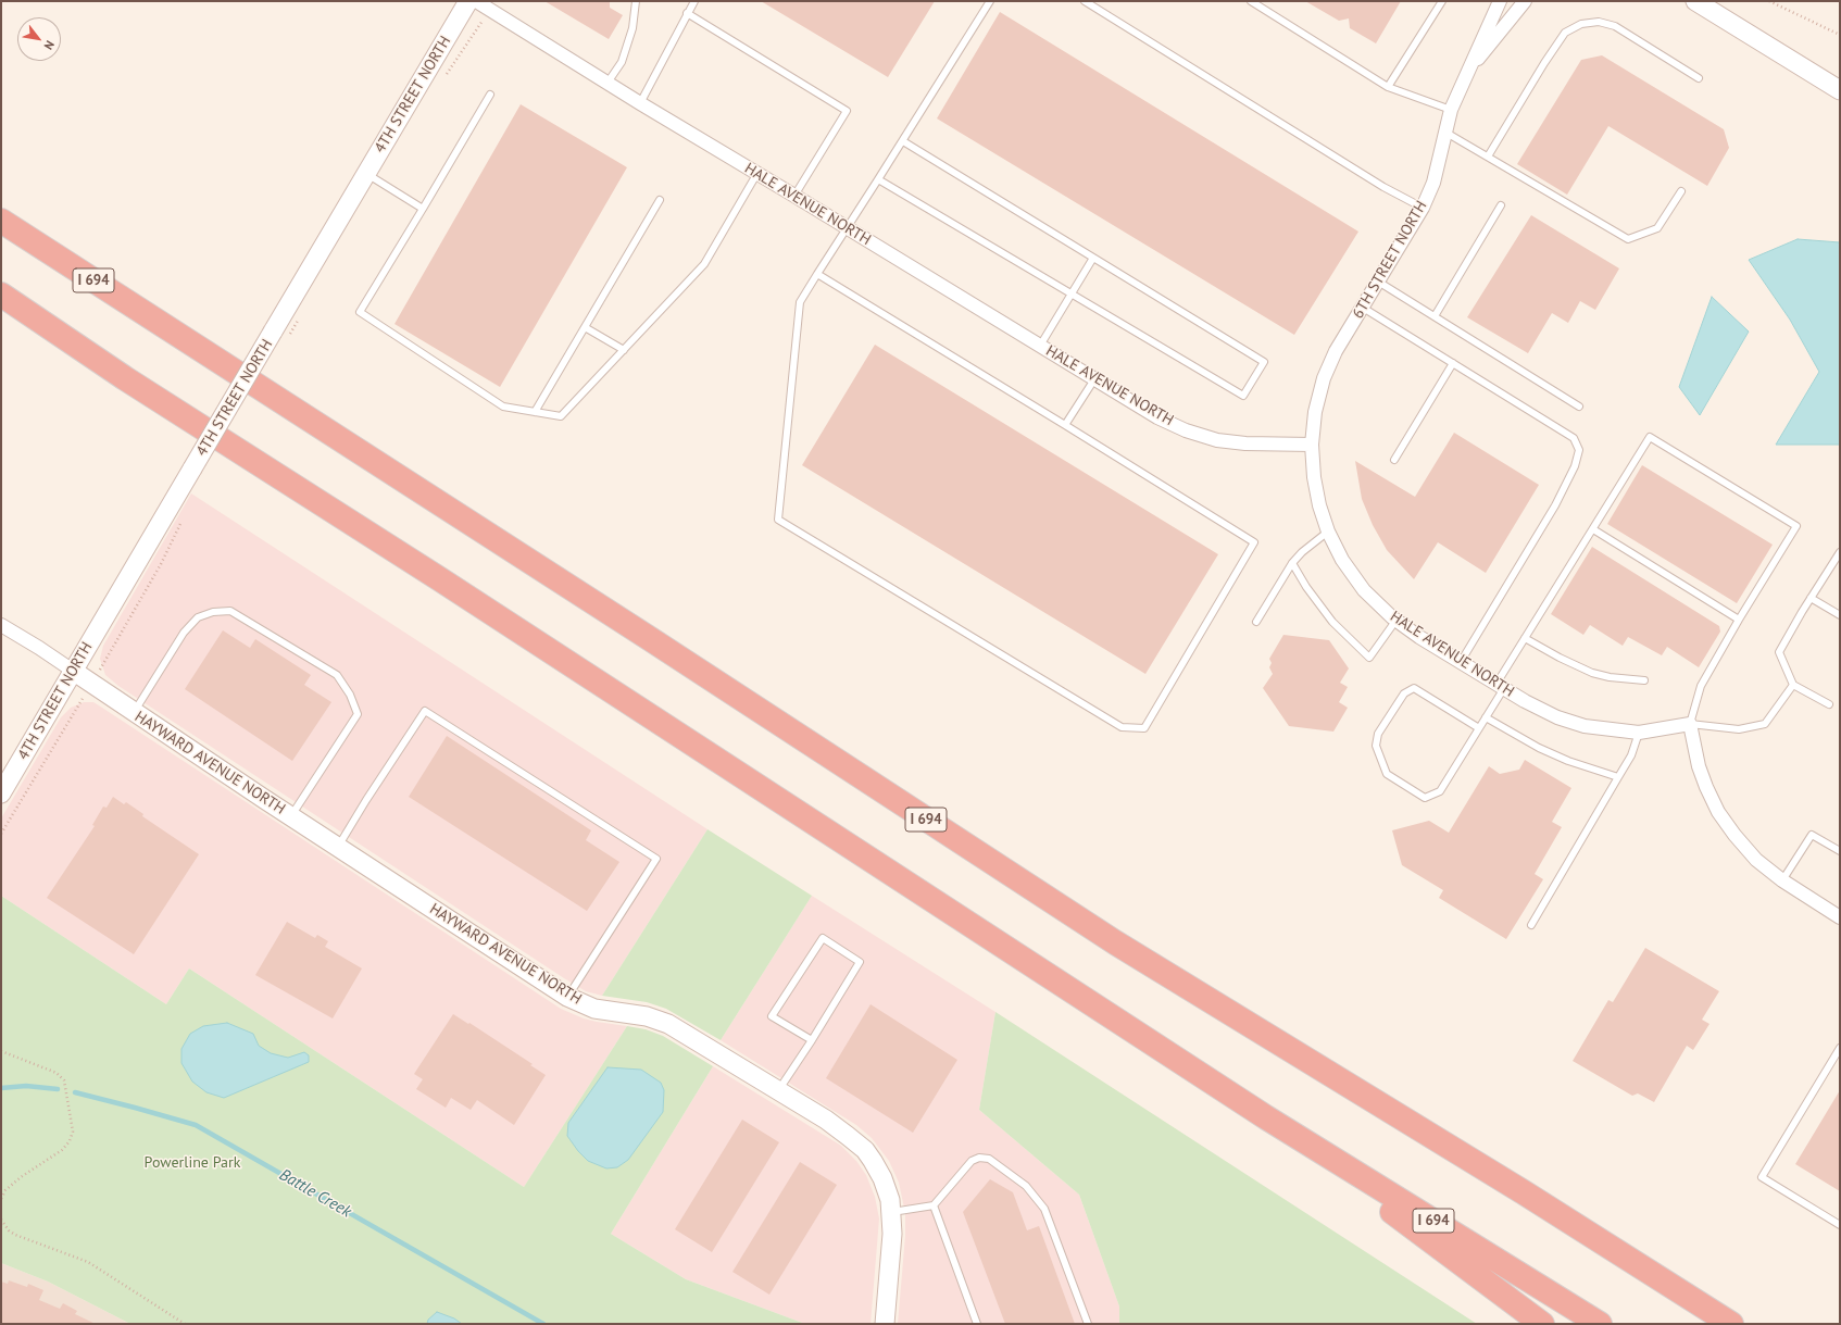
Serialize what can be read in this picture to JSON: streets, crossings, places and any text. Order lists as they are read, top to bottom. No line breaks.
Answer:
{"streets":{"highway":["I 694"],"street":["4TH STREET NORTH","HALE AVENUE NORTH","6TH STREET NORTH","HAYWARD AVENUE NORTH"]},"crossings":[["4TH STREET NORTH","HAYWARD AVENUE NORTH"],["HALE AVENUE NORTH","6TH STREET NORTH"]],"water":["Battle Creek"],"parks":["Powerline Park"],"north":"bottom right"}
